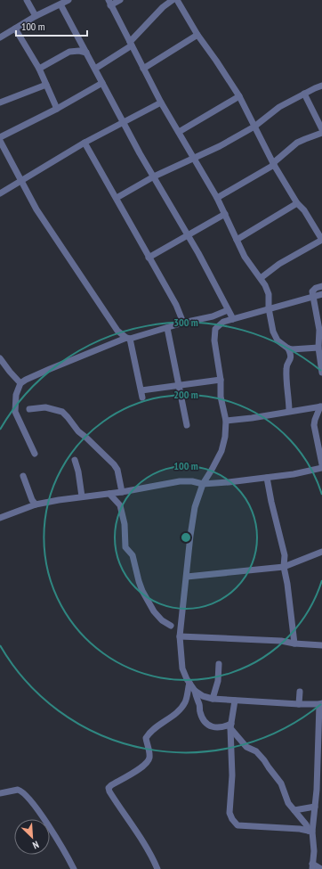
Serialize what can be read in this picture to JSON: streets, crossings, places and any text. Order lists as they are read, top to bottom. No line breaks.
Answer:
{"scale_bar":"100 m","north":"bottom right","rings":["300 m","200 m","100 m"]}
